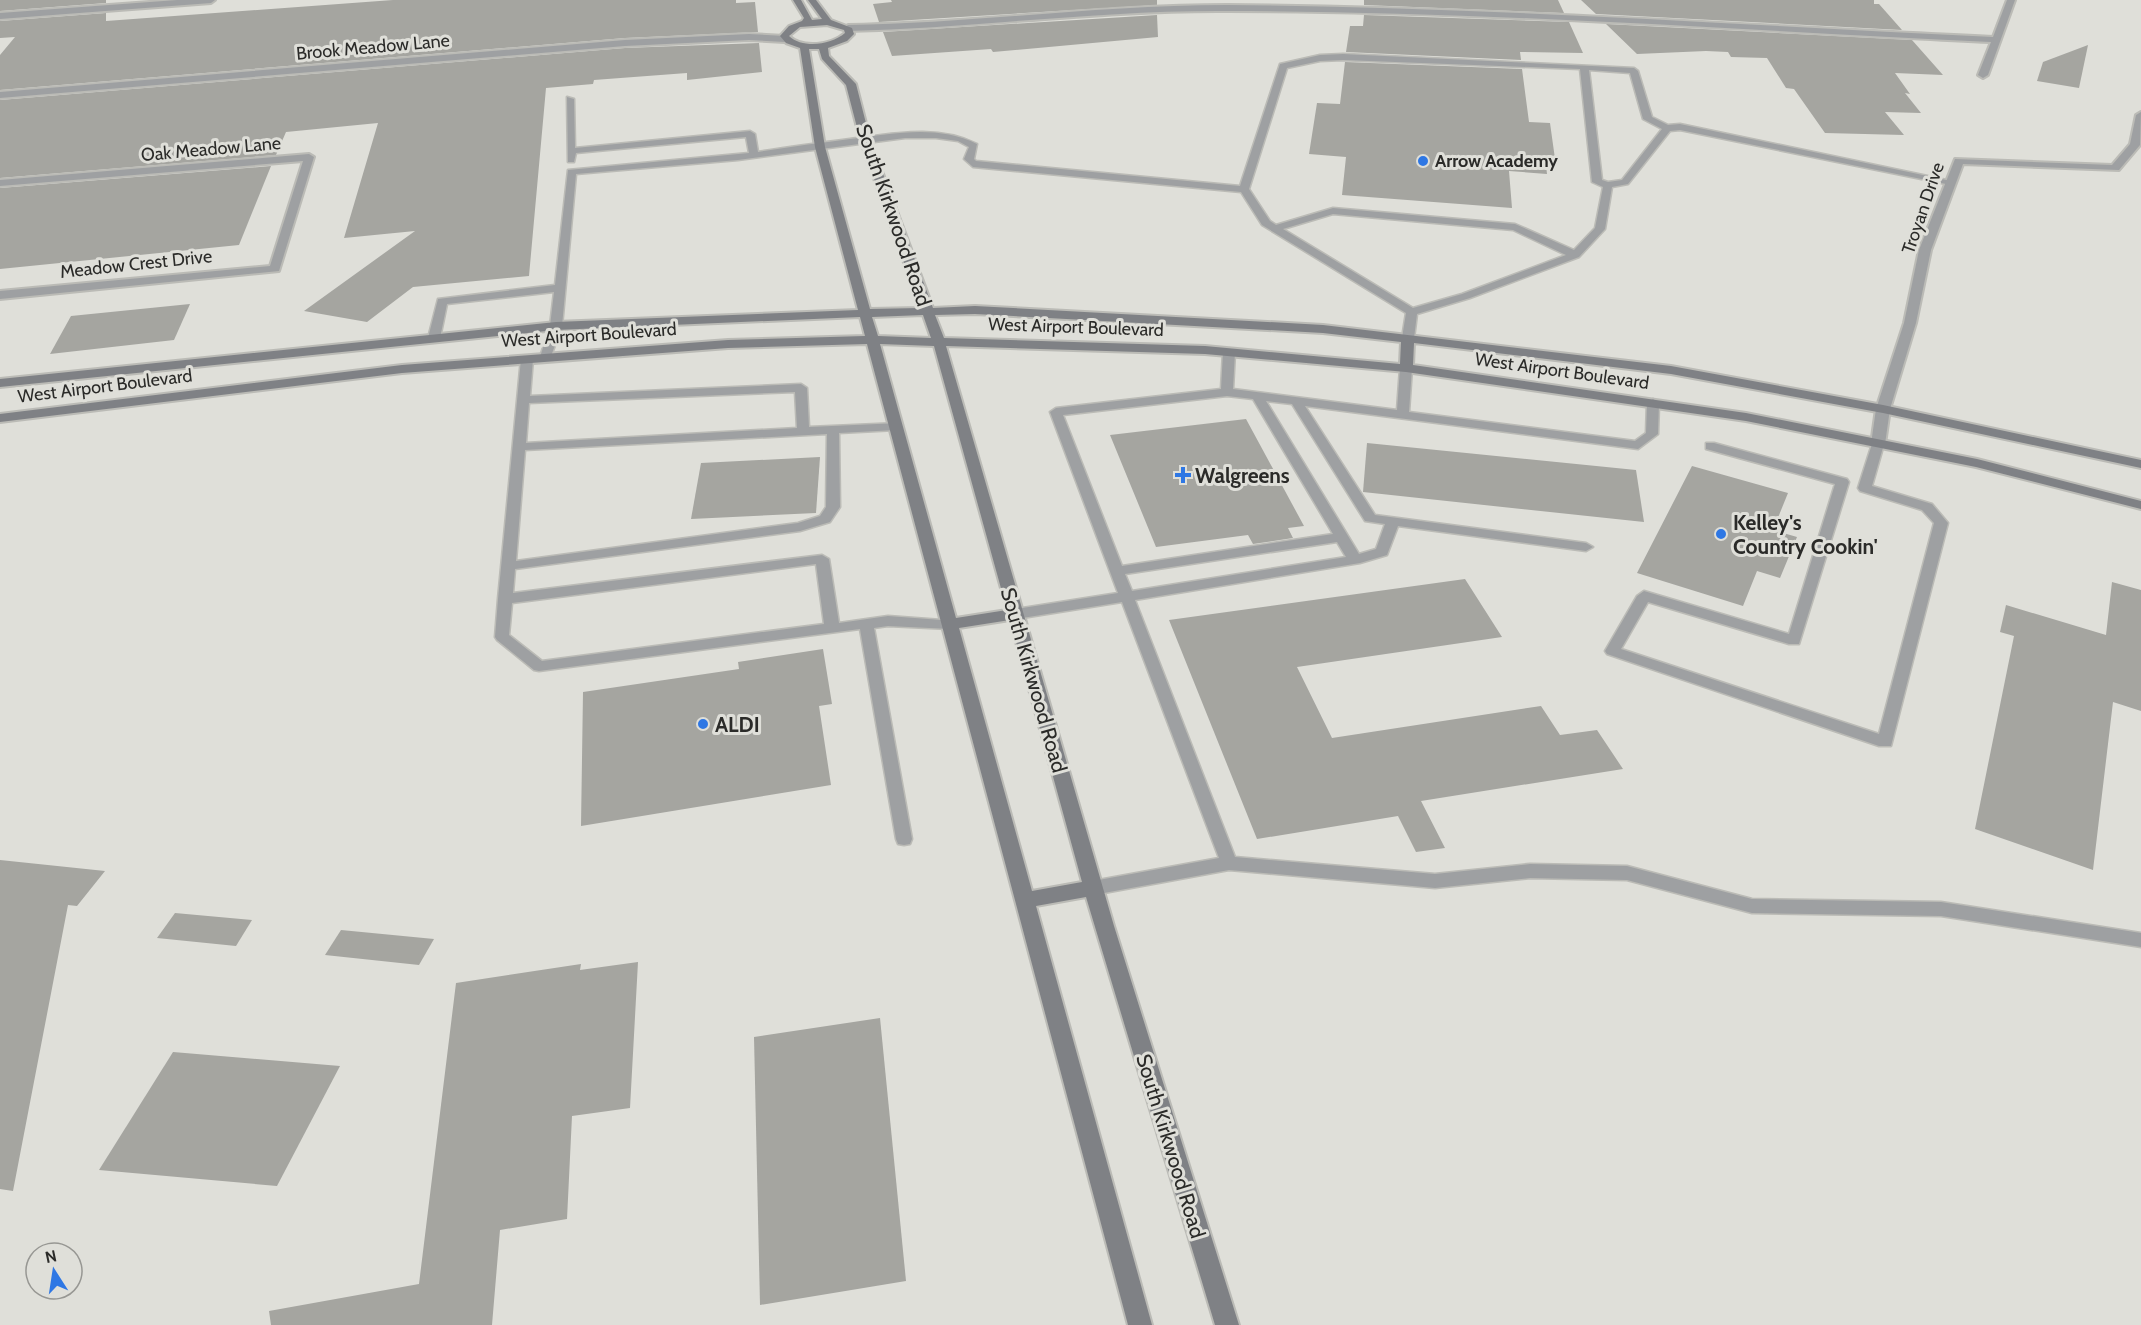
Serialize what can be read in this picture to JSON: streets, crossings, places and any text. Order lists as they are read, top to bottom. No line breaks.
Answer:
{"streets":{"main road":["South Kirkwood Road","West Airport Boulevard"],"street":["Brook Meadow Lane","Oak Meadow Lane","Troyan Drive","Meadow Crest Drive"]},"crossings":[["Oak Meadow Lane","Meadow Crest Drive"],["Troyan Drive","West Airport Boulevard"],["South Kirkwood Road","West Airport Boulevard"]],"places":{"other":["Arrow Academy","Kelley's Country Cookin'","ALDI"],"health":["Walgreens"]},"north":"top"}
